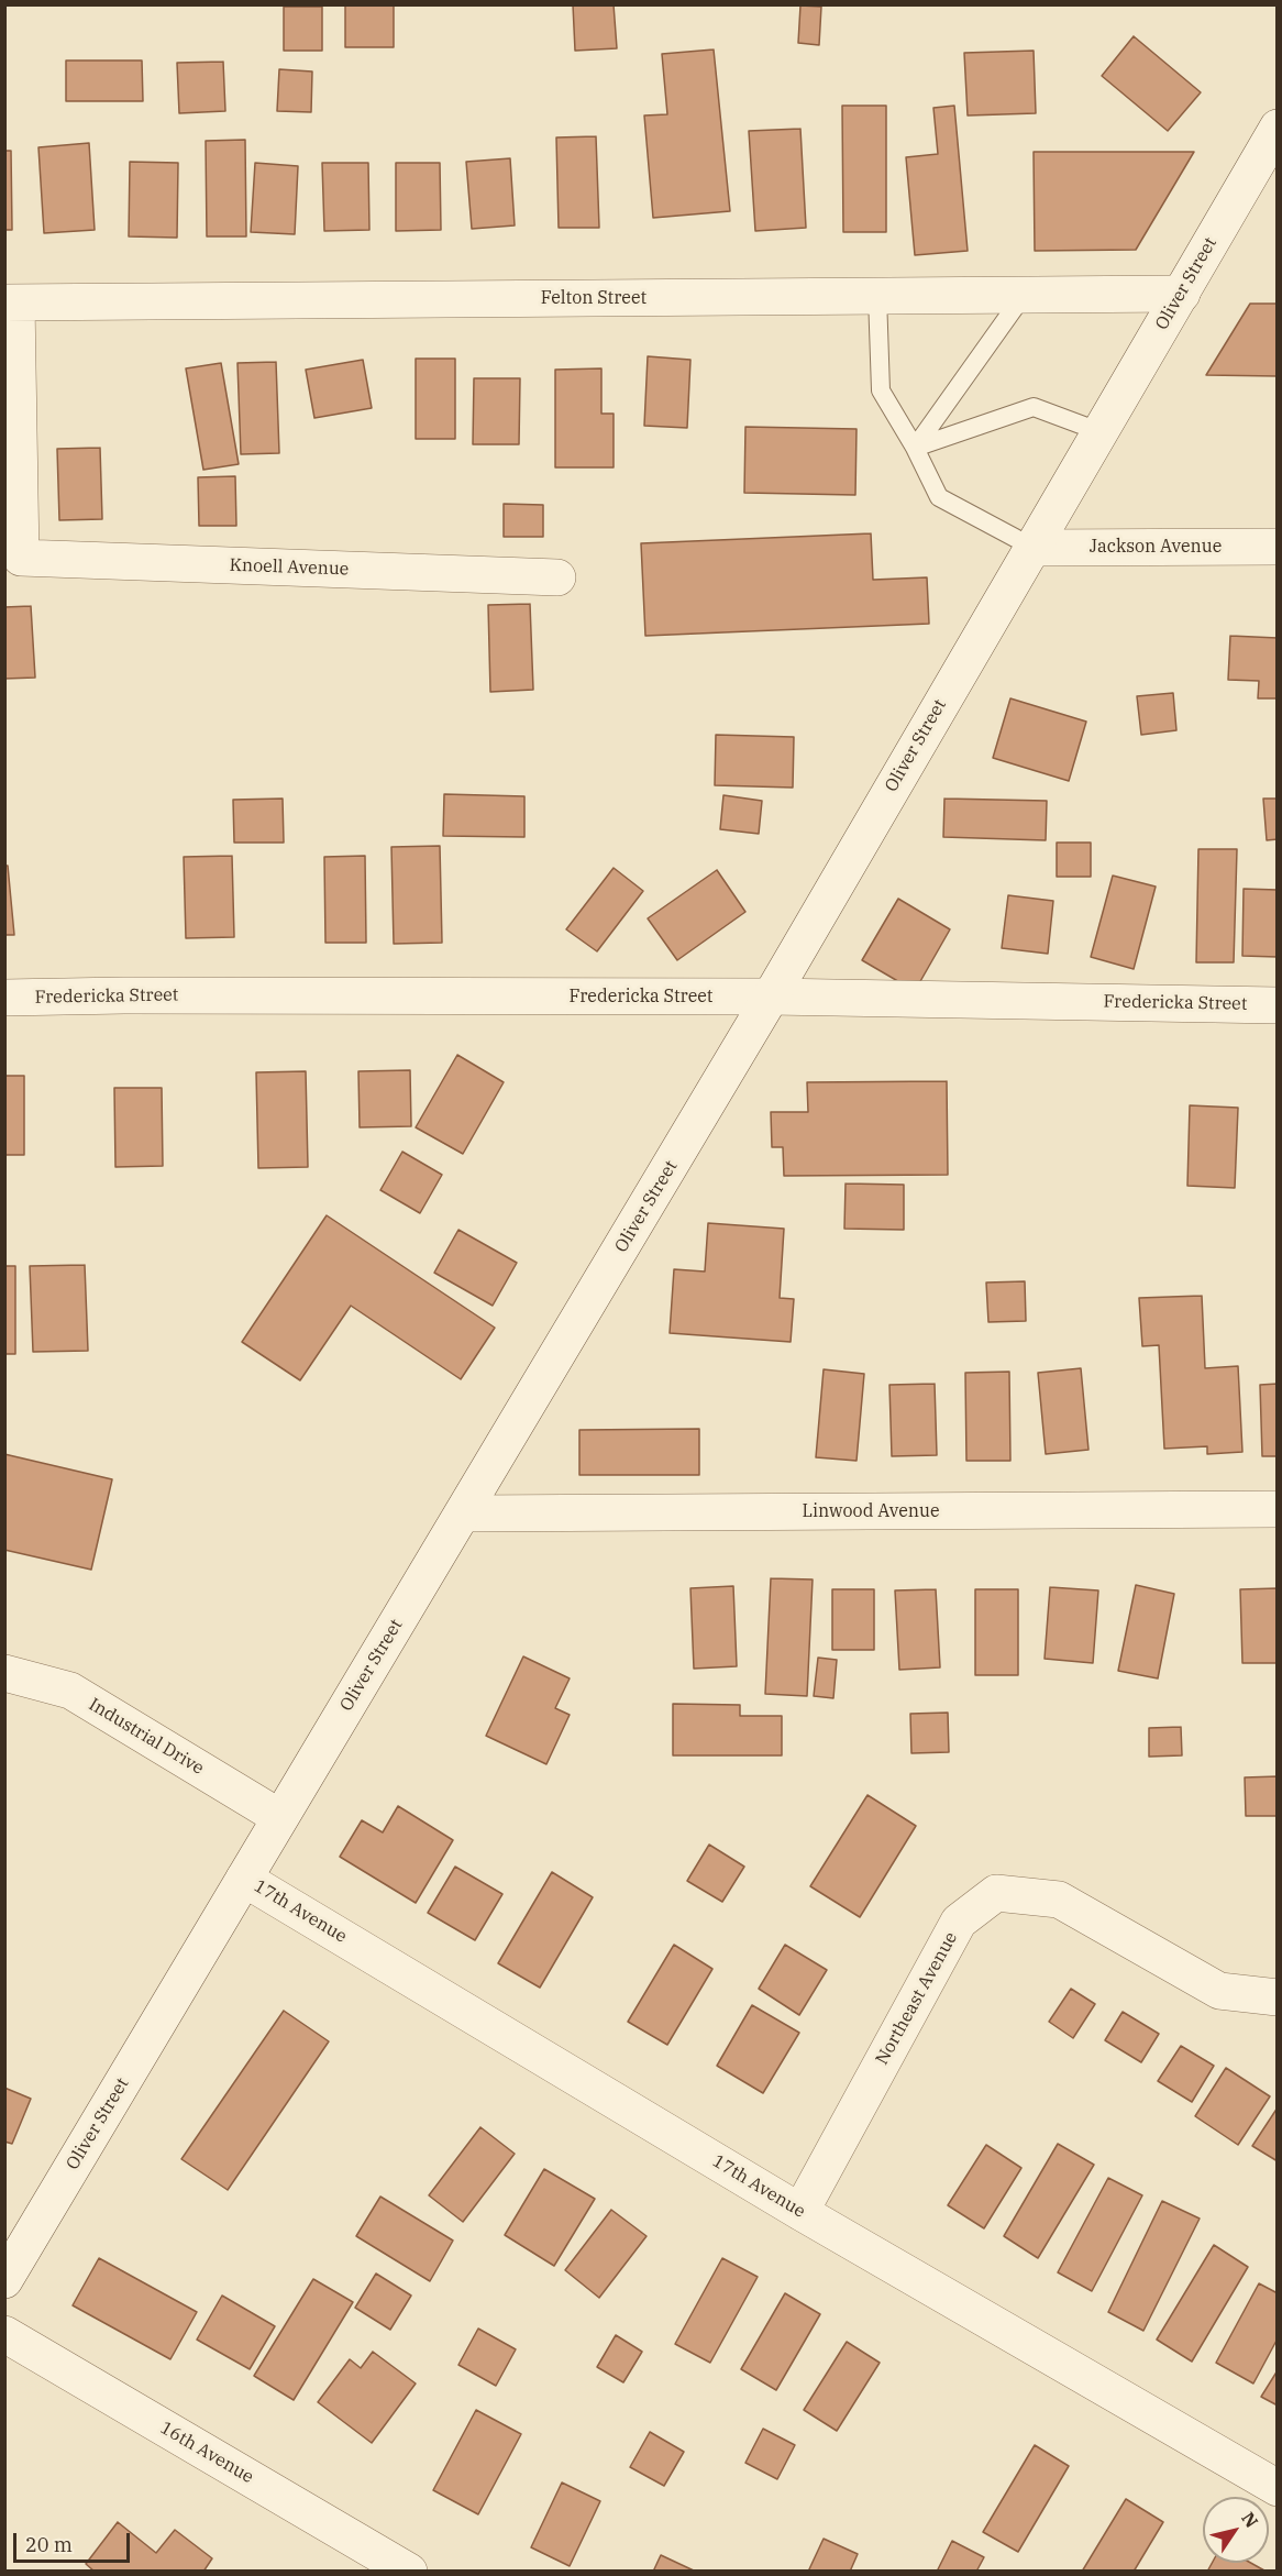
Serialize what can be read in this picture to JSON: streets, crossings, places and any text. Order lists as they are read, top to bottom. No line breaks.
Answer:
{"streets":{"street":["Oliver Street","Felton Street","Jackson Avenue","Knoell Avenue","Fredericka Street","Linwood Avenue","Industrial Drive","17th Avenue","Northeast Avenue","16th Avenue"]},"crossings":[["Oliver Street","Felton Street"],["Oliver Street","Jackson Avenue"],["Oliver Street","Fredericka Street"],["Oliver Street","Linwood Avenue"],["Oliver Street","Industrial Drive"],["Oliver Street","17th Avenue"],["Felton Street","Knoell Avenue"],["17th Avenue","Northeast Avenue"]],"scale_bar":"20 m","north":"top right"}
